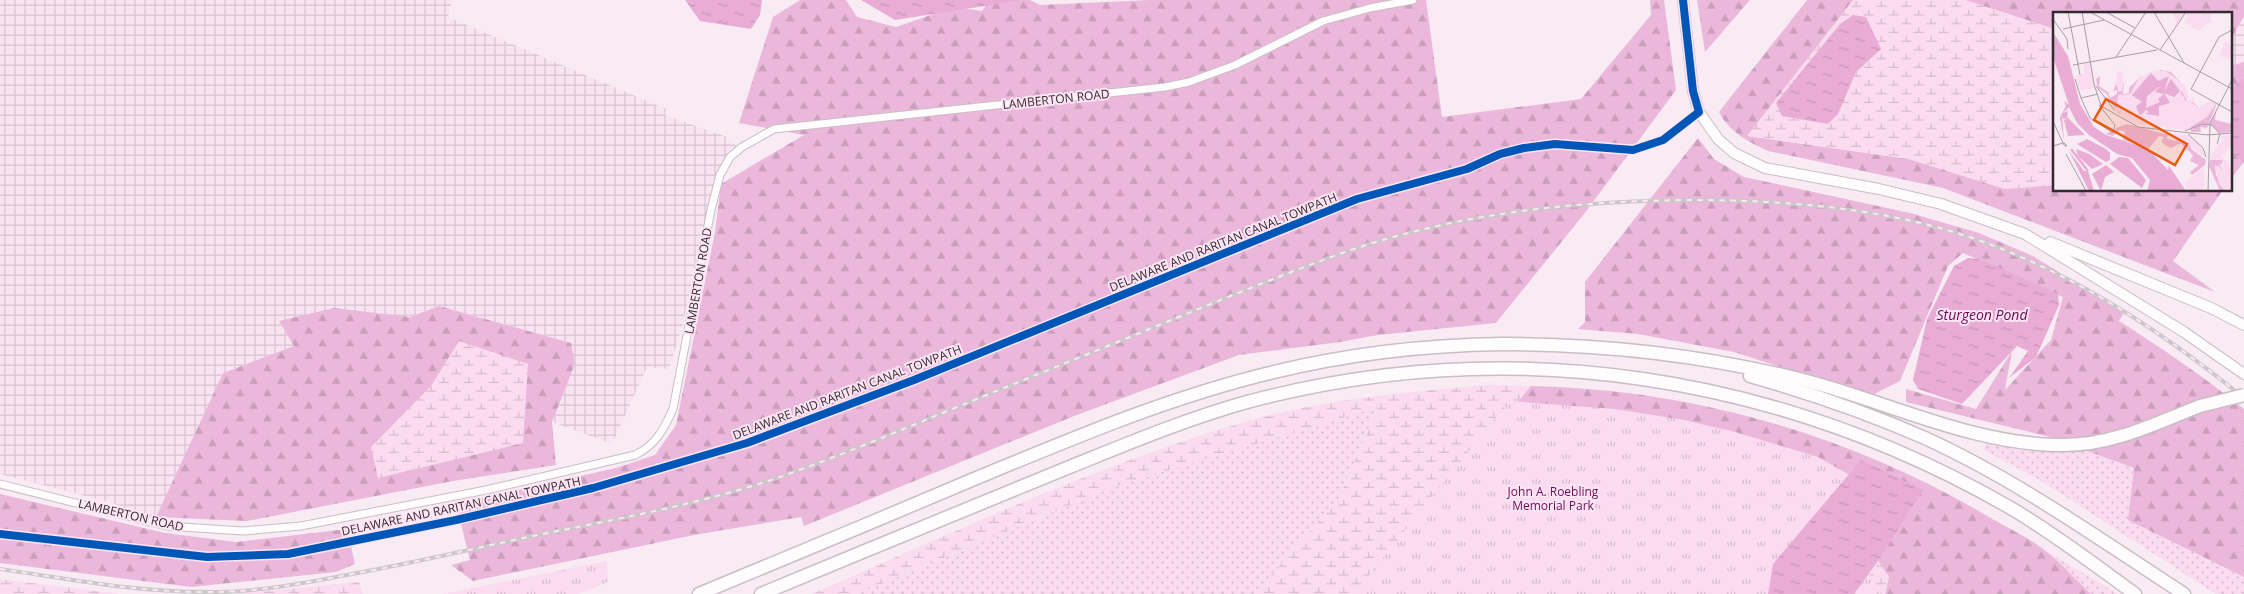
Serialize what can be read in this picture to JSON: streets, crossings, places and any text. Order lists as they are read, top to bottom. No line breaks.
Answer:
{"streets":{"street":["LAMBERTON ROAD"],"cycle path":["DELAWARE AND RARITAN CANAL TOWPATH"]},"water":["Sturgeon Pond"],"parks":["John A. Roebling Memorial Park"]}
